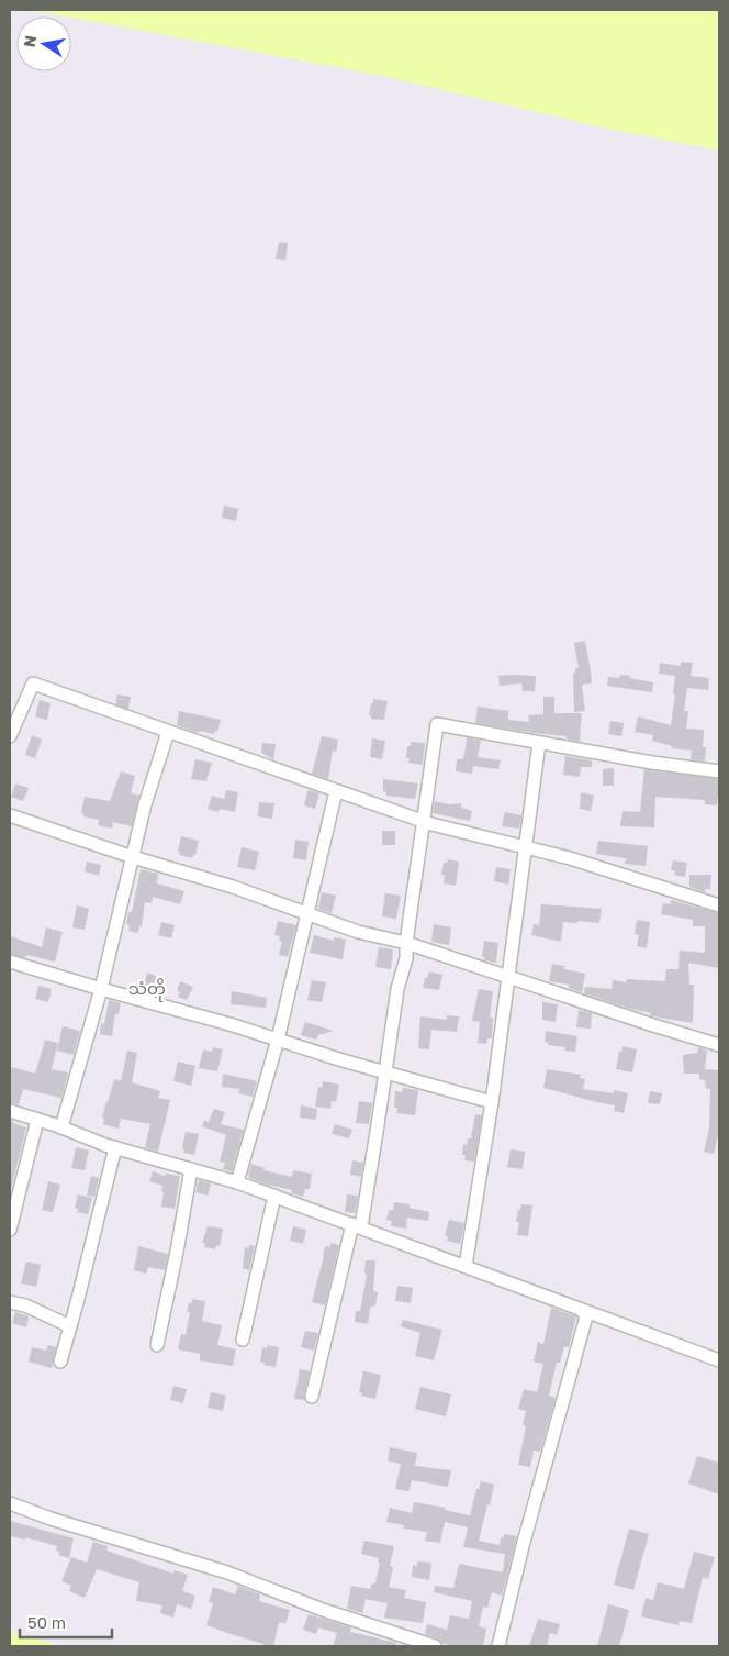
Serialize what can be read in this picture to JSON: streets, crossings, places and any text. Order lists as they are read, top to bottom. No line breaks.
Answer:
{"districts":["သံတို"],"scale_bar":"50 m","north":"left"}
